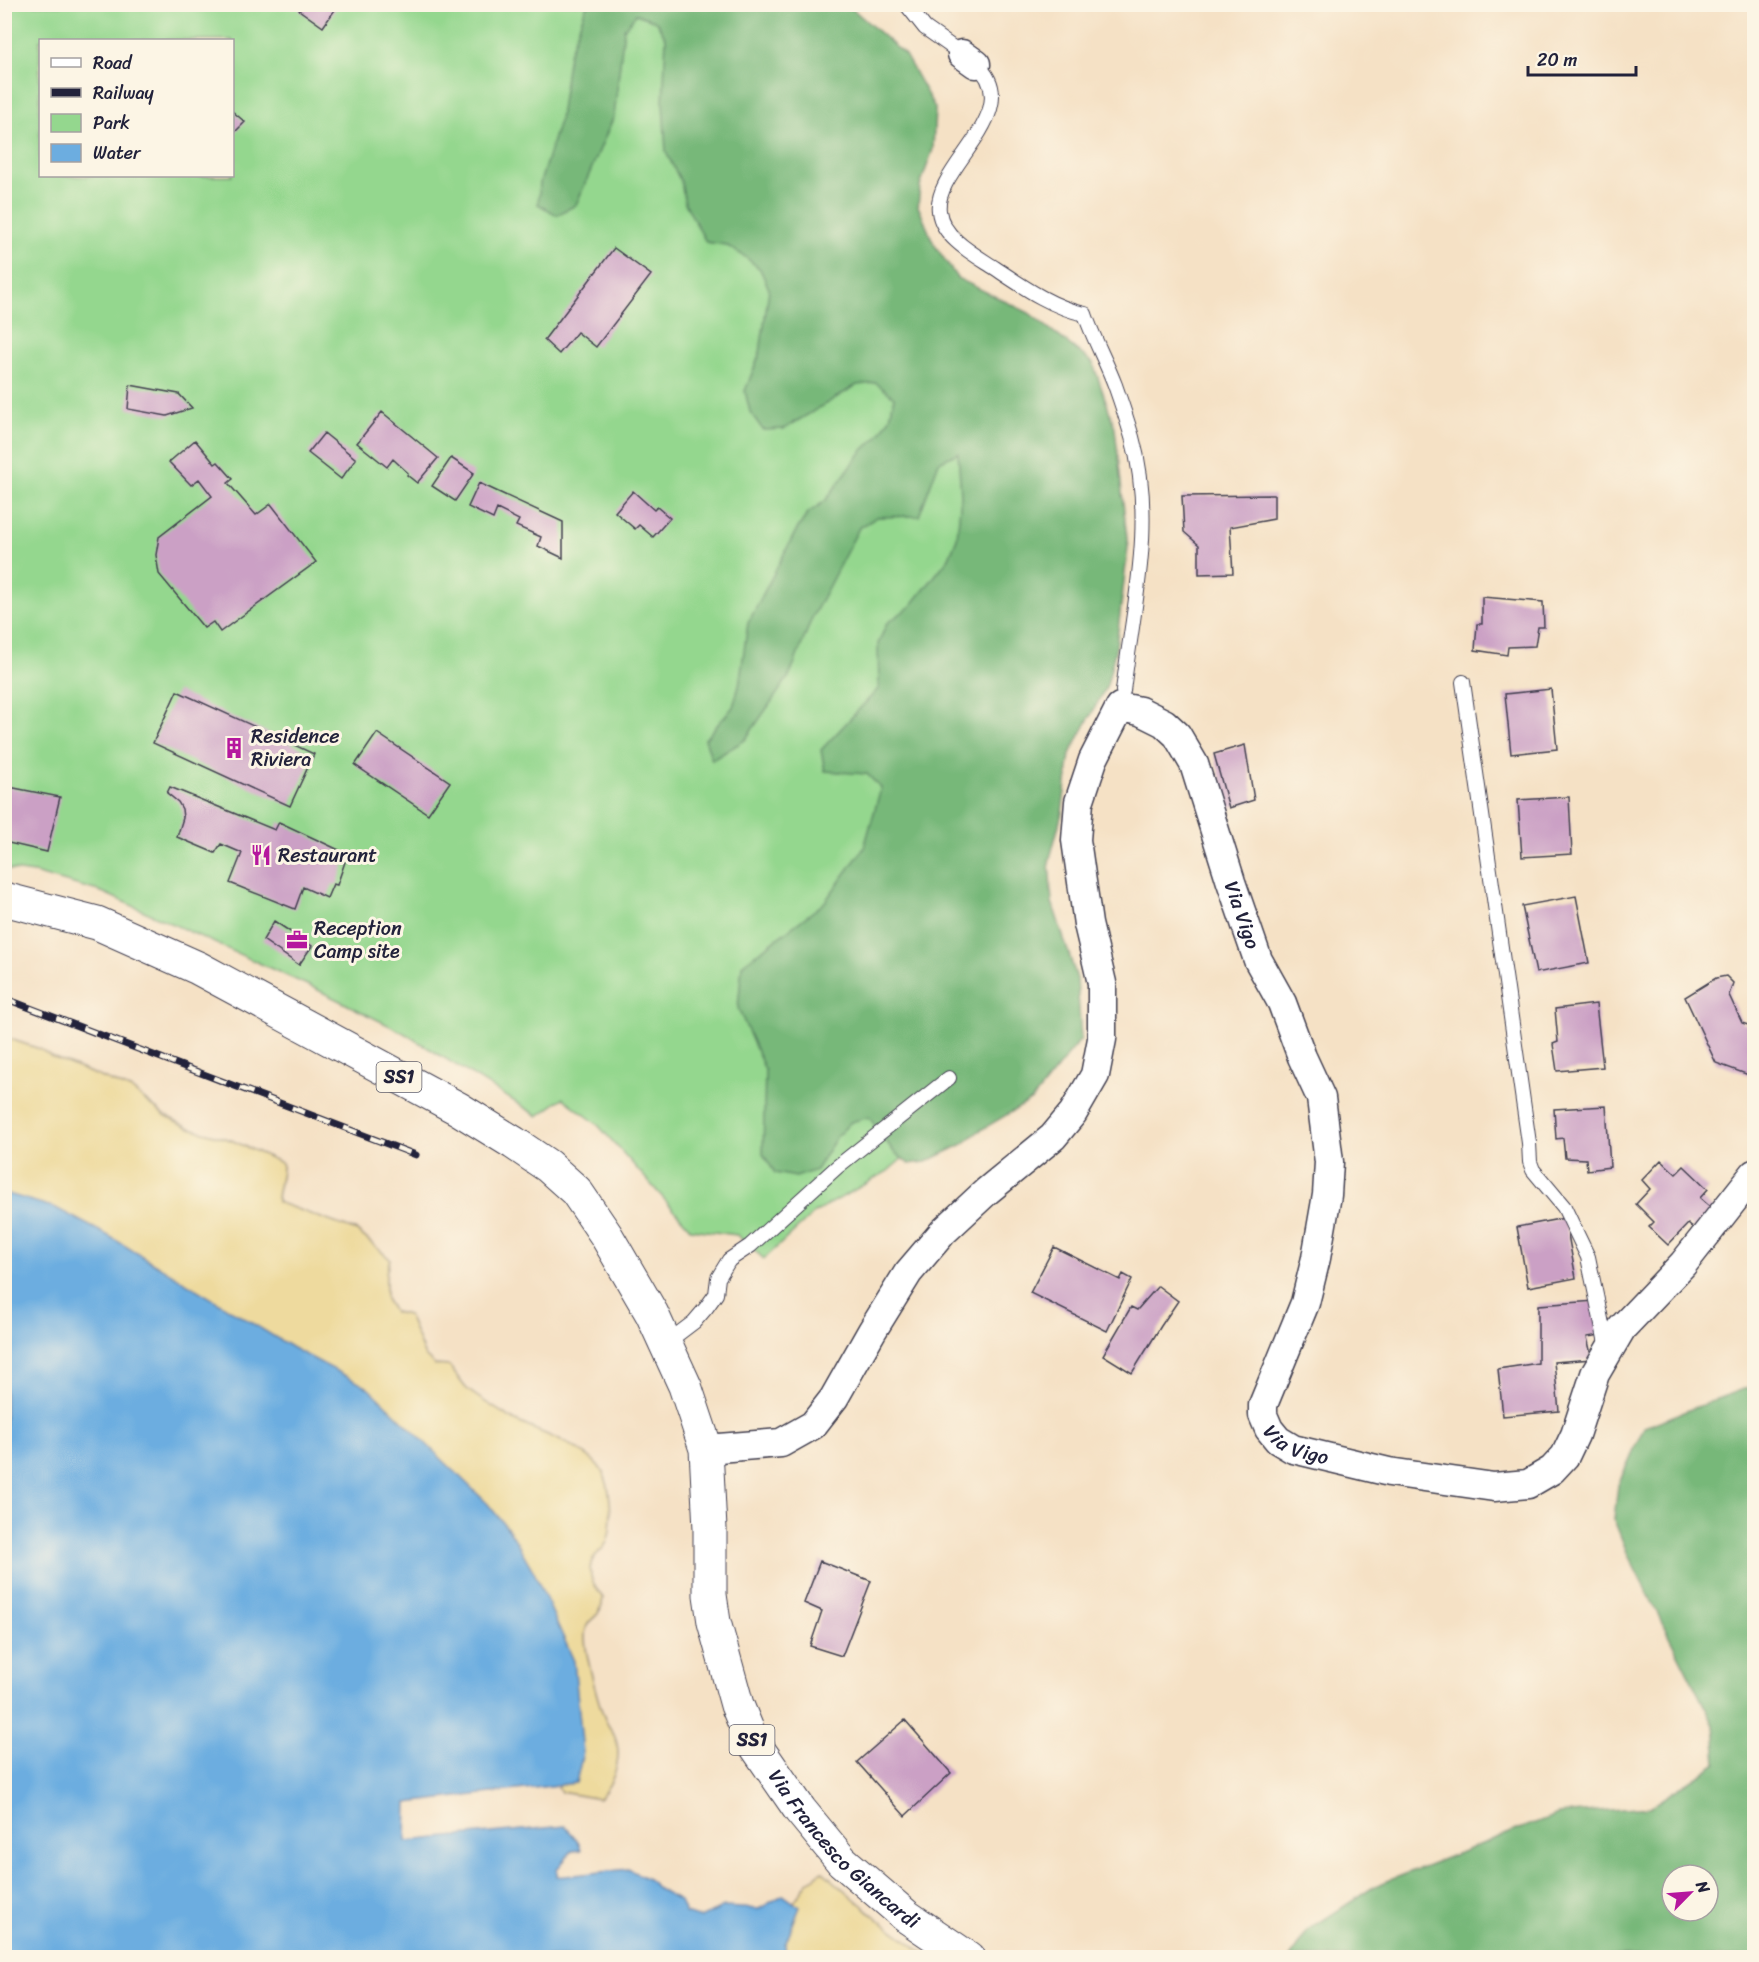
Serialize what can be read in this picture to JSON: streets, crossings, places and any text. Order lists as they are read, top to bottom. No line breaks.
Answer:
{"streets":{"main road":["SS1","Via Francesco Giancardi"],"street":["Via Vigo"]},"crossings":[["SS1","Via Francesco Giancardi"]],"places":{"building":["Residence Riviera"],"restaurant":["Restaurant"],"office":["Reception Camp site"]},"legend":["Road","Railway","Park","Water"],"scale_bar":"20 m","north":"top right"}
